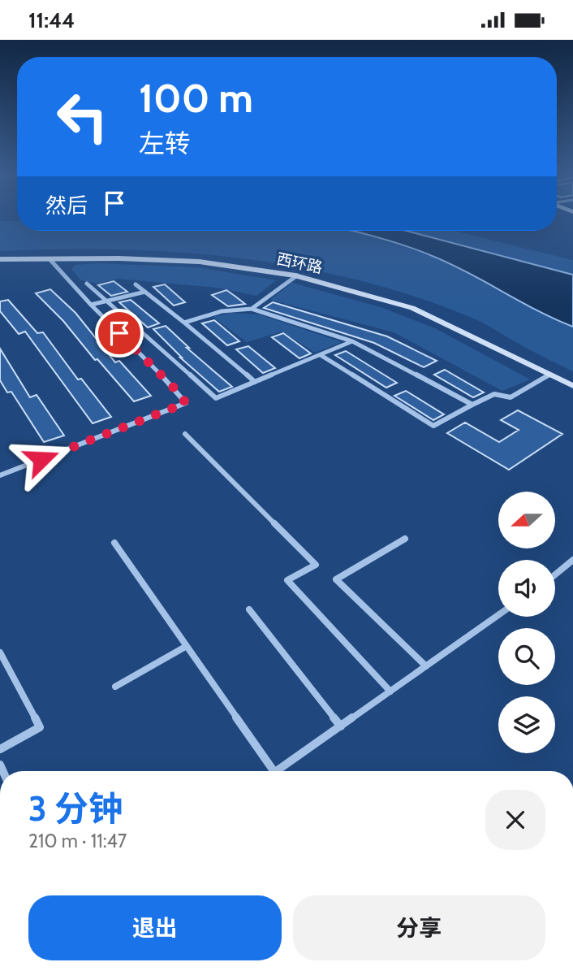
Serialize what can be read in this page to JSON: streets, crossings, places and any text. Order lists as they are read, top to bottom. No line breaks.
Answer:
{"streets":{"main road":["西环路"]},"north":"left","page":{"status":"11:44","turn":["100 m","左转"],"then":"然后","heading":["3 分钟","210 m · 11:47"],"buttons":["退出","分享"]}}
